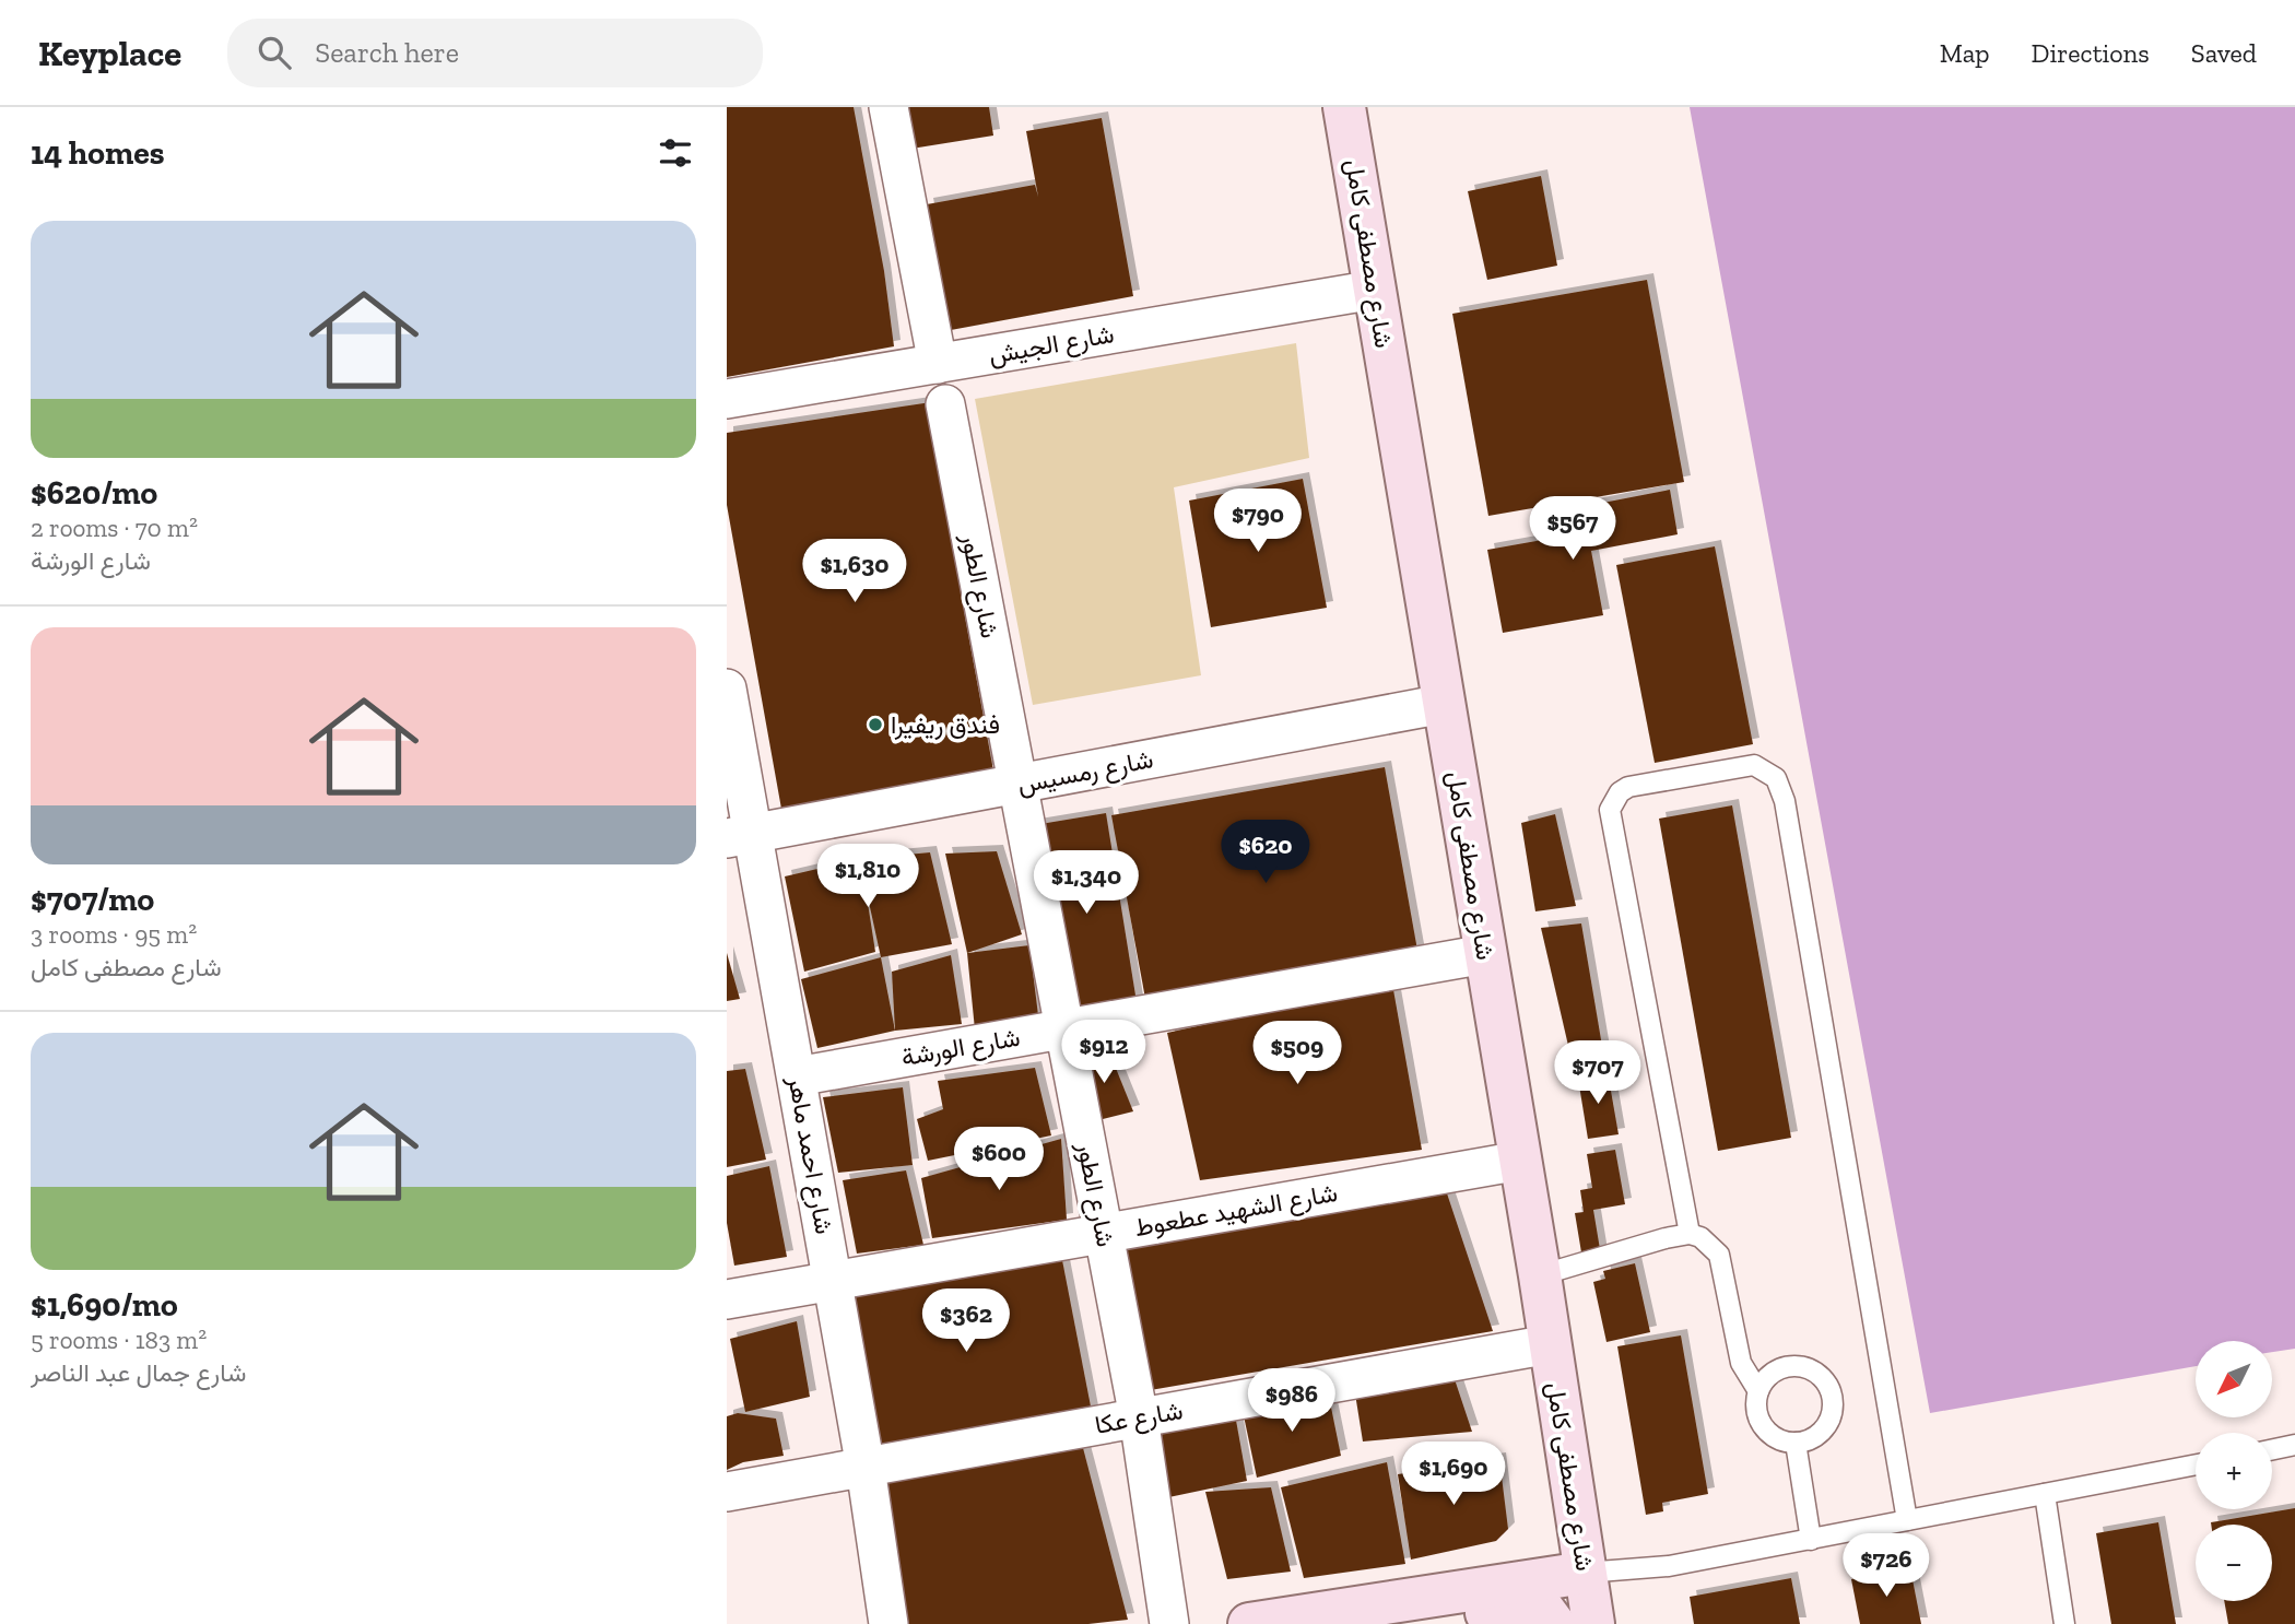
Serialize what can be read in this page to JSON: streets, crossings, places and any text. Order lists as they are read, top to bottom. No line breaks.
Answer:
{"streets":{"main road":["شارع مصطفى كامل"],"street":["شارع الجيش","شارع الطور","شارع رمسيس","شارع الورشة","شارع احمد ماهر","شارع الشهيد عطعوط","شارع عكا"]},"crossings":[["شارع مصطفى كامل","شارع الجيش"],["شارع مصطفى كامل","شارع رمسيس"],["شارع مصطفى كامل","شارع الورشة"],["شارع مصطفى كامل","شارع الشهيد عطعوط"],["شارع مصطفى كامل","شارع عكا"],["شارع الطور","شارع رمسيس"],["شارع الطور","شارع الورشة"],["شارع الطور","شارع الشهيد عطعوط"],["شارع الطور","شارع عكا"],["شارع رمسيس","شارع احمد ماهر"],["شارع الورشة","شارع احمد ماهر"],["شارع احمد ماهر","شارع الشهيد عطعوط"],["شارع احمد ماهر","شارع عكا"]],"places":["فندق ريفيرا"],"north":"bottom left","page":{"header":"Keyplace","search":"Search here","nav":["Map","Directions","Saved"],"heading":"14 homes","list":[{"name":"$620/mo","note":"2 rooms · 70 m² · شارع الورشة"},{"name":"$707/mo","note":"3 rooms · 95 m² · شارع مصطفى كامل"},{"name":"$1,690/mo","note":"5 rooms · 183 m² · شارع جمال عبد الناصر"}],"price":["$790","$567","$1,630","$620","$1,810","$1,340","$912","$509","$707","$600","$362","$986","$1,690","$726"],"map_buttons":["+","−"]}}
